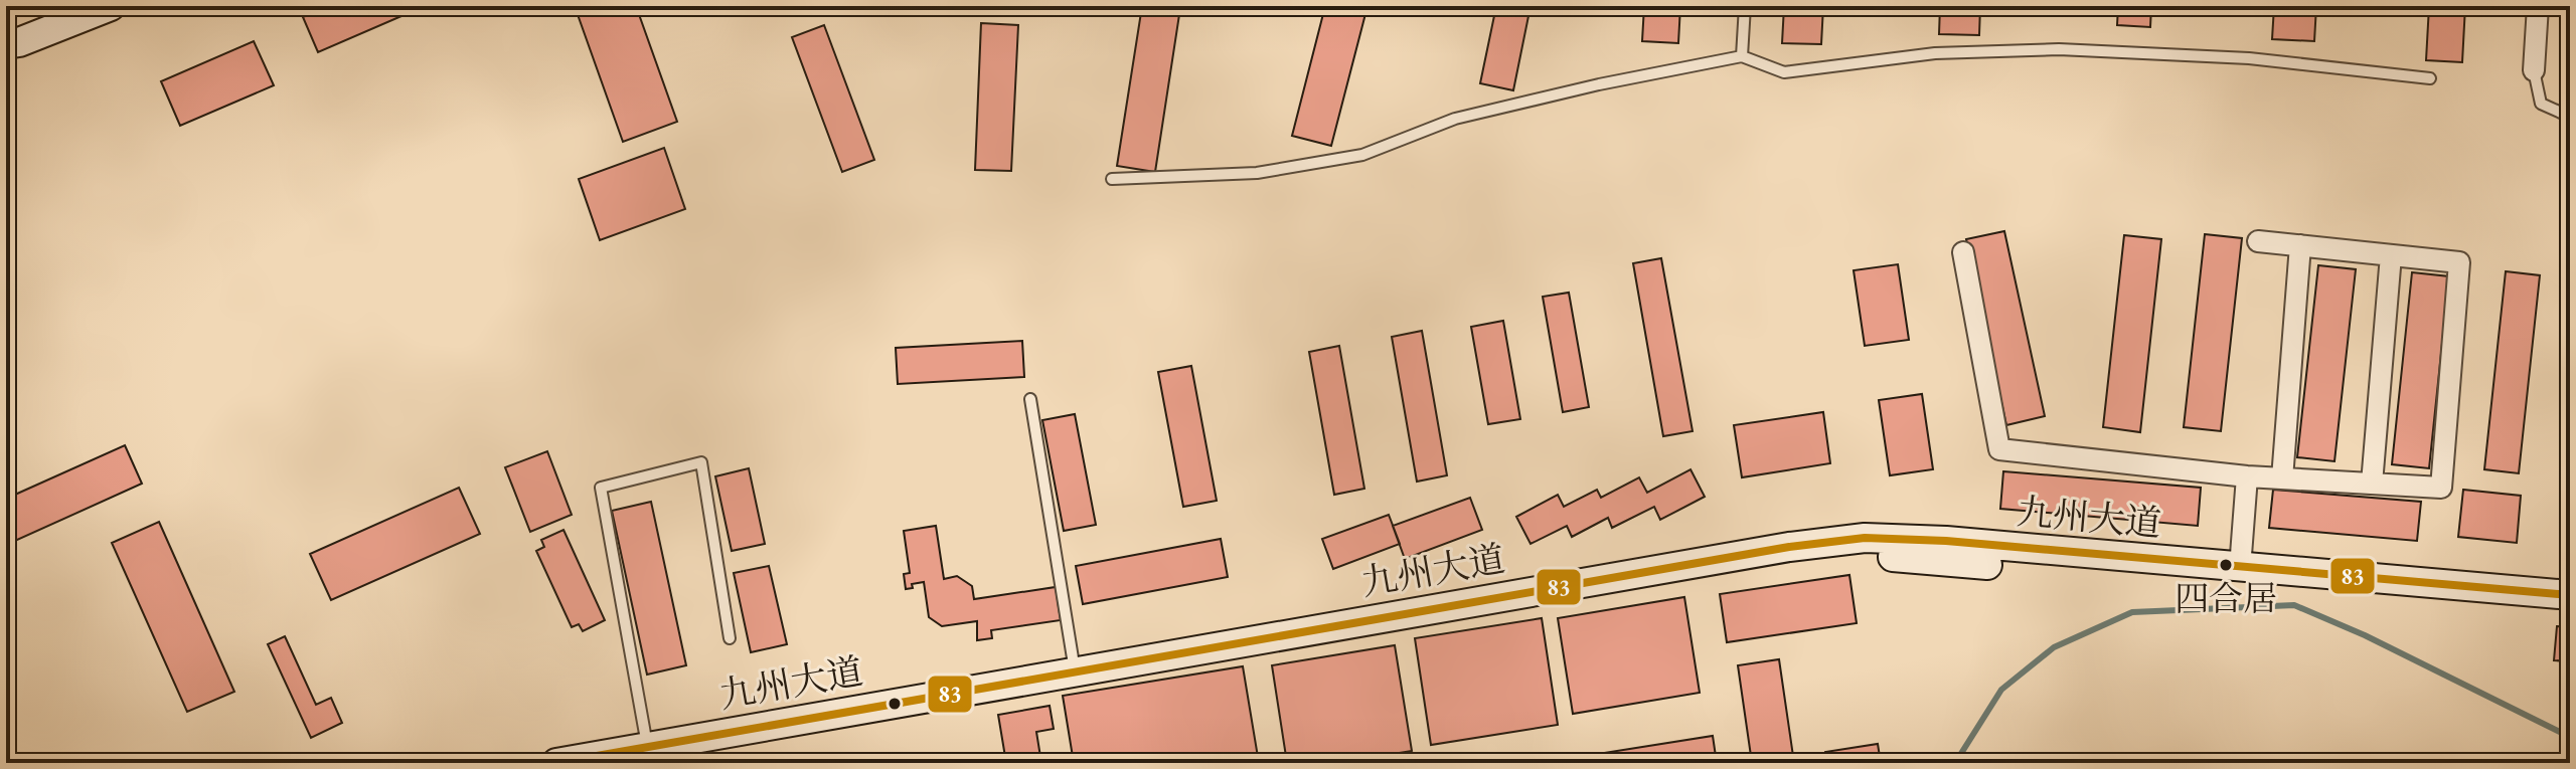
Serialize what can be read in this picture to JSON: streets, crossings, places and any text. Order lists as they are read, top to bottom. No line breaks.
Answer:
{"streets":{"main road":["九州大道"]},"places":["四合居"],"lines":["transit line 83"]}
